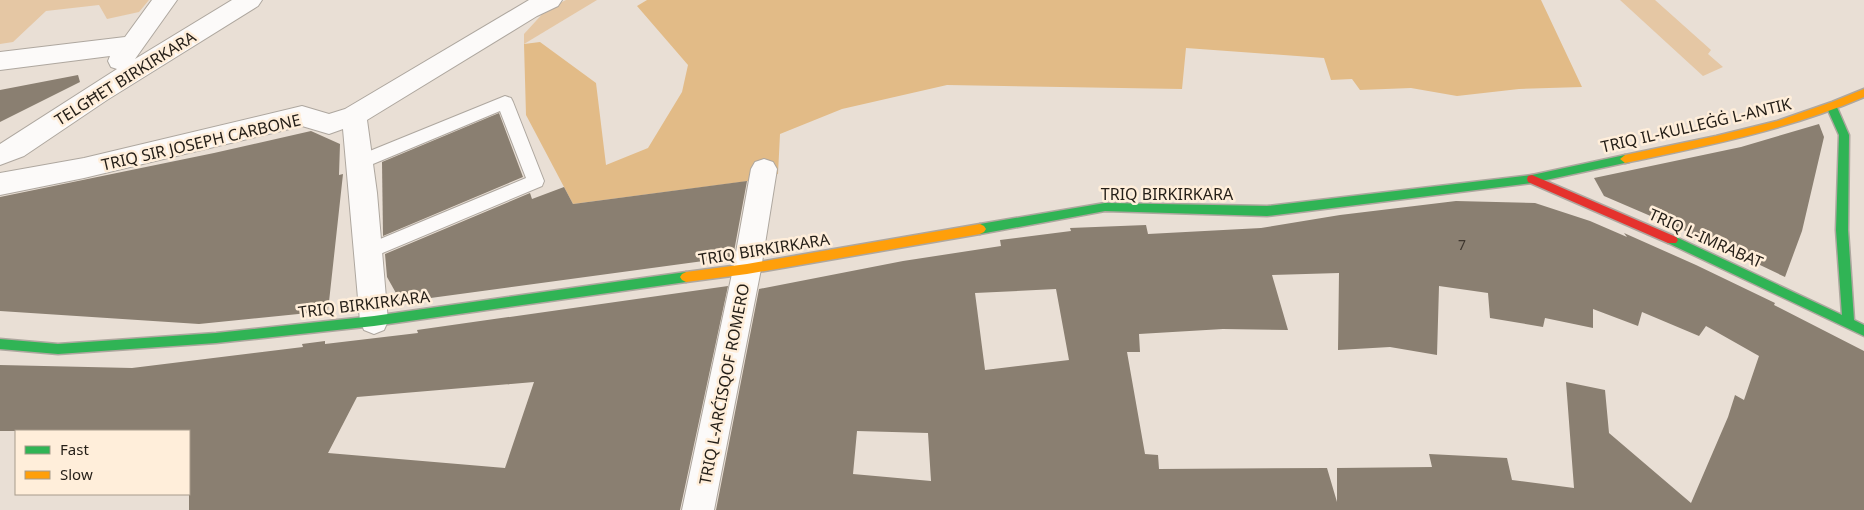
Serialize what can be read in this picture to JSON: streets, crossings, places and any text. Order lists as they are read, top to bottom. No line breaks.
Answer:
{"streets":{"main road":["TRIQ IL-KULLEĠĠ L-ANTIK","TRIQ BIRKIRKARA","TRIQ L-IMRABAT"],"street":["TELGĦET BIRKIRKARA","TRIQ SIR JOSEPH CARBONE","TRIQ L-ARĆISQOF ROMERO"]},"crossings":[["TRIQ IL-KULLEĠĠ L-ANTIK","TRIQ BIRKIRKARA"],["TRIQ IL-KULLEĠĠ L-ANTIK","TRIQ L-IMRABAT"],["TRIQ BIRKIRKARA","TRIQ L-IMRABAT"],["TRIQ BIRKIRKARA","TRIQ L-ARĆISQOF ROMERO"]],"house_numbers":["7"],"legend":["Fast","Slow"]}
